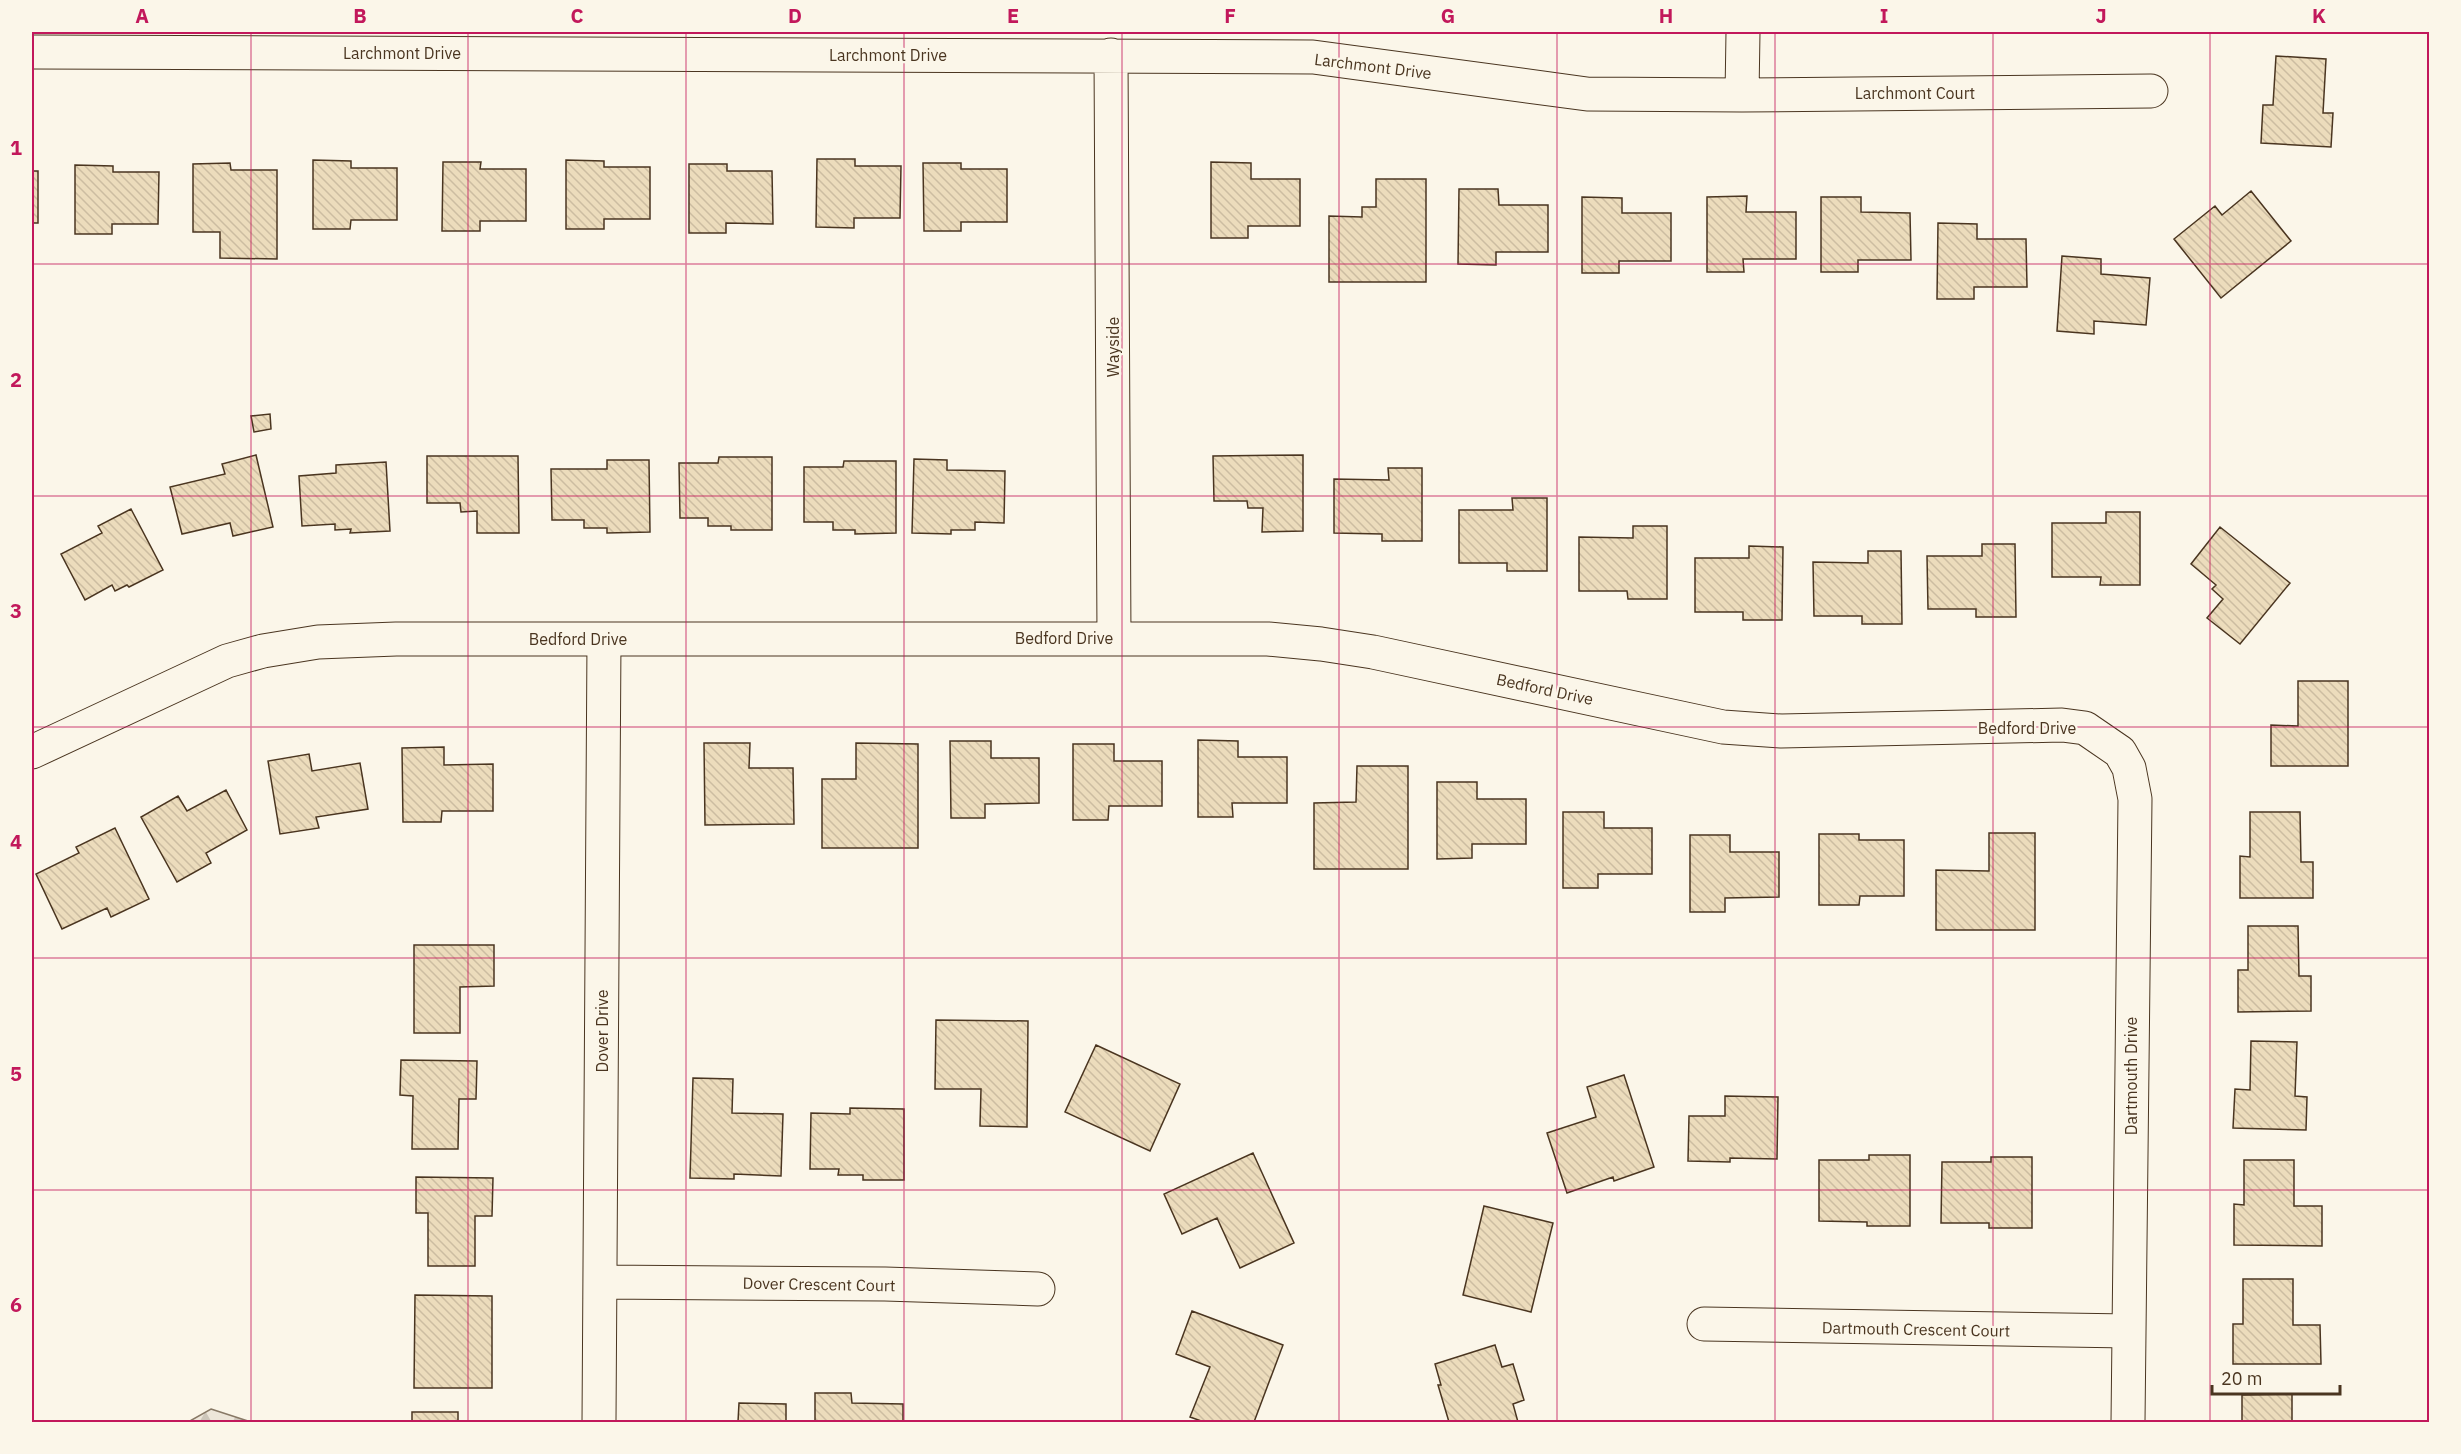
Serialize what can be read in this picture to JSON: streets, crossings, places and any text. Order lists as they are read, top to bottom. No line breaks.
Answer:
{"streets":{"street":["Larchmont Drive","Larchmont Court","Wayside","Bedford Drive","Dover Drive","Dartmouth Drive","Dover Crescent Court","Dartmouth Crescent Court"]},"crossings":[["Larchmont Drive","Larchmont Court"],["Larchmont Drive","Wayside"],["Wayside","Bedford Drive"],["Bedford Drive","Dover Drive"],["Bedford Drive","Dartmouth Drive"],["Dover Drive","Dover Crescent Court"],["Dartmouth Drive","Dartmouth Crescent Court"]],"scale_bar":"20 m","grid":{"columns":["A","B","C","D","E","F","G","H","I","J","K"],"rows":["1","2","3","4","5","6"]}}
